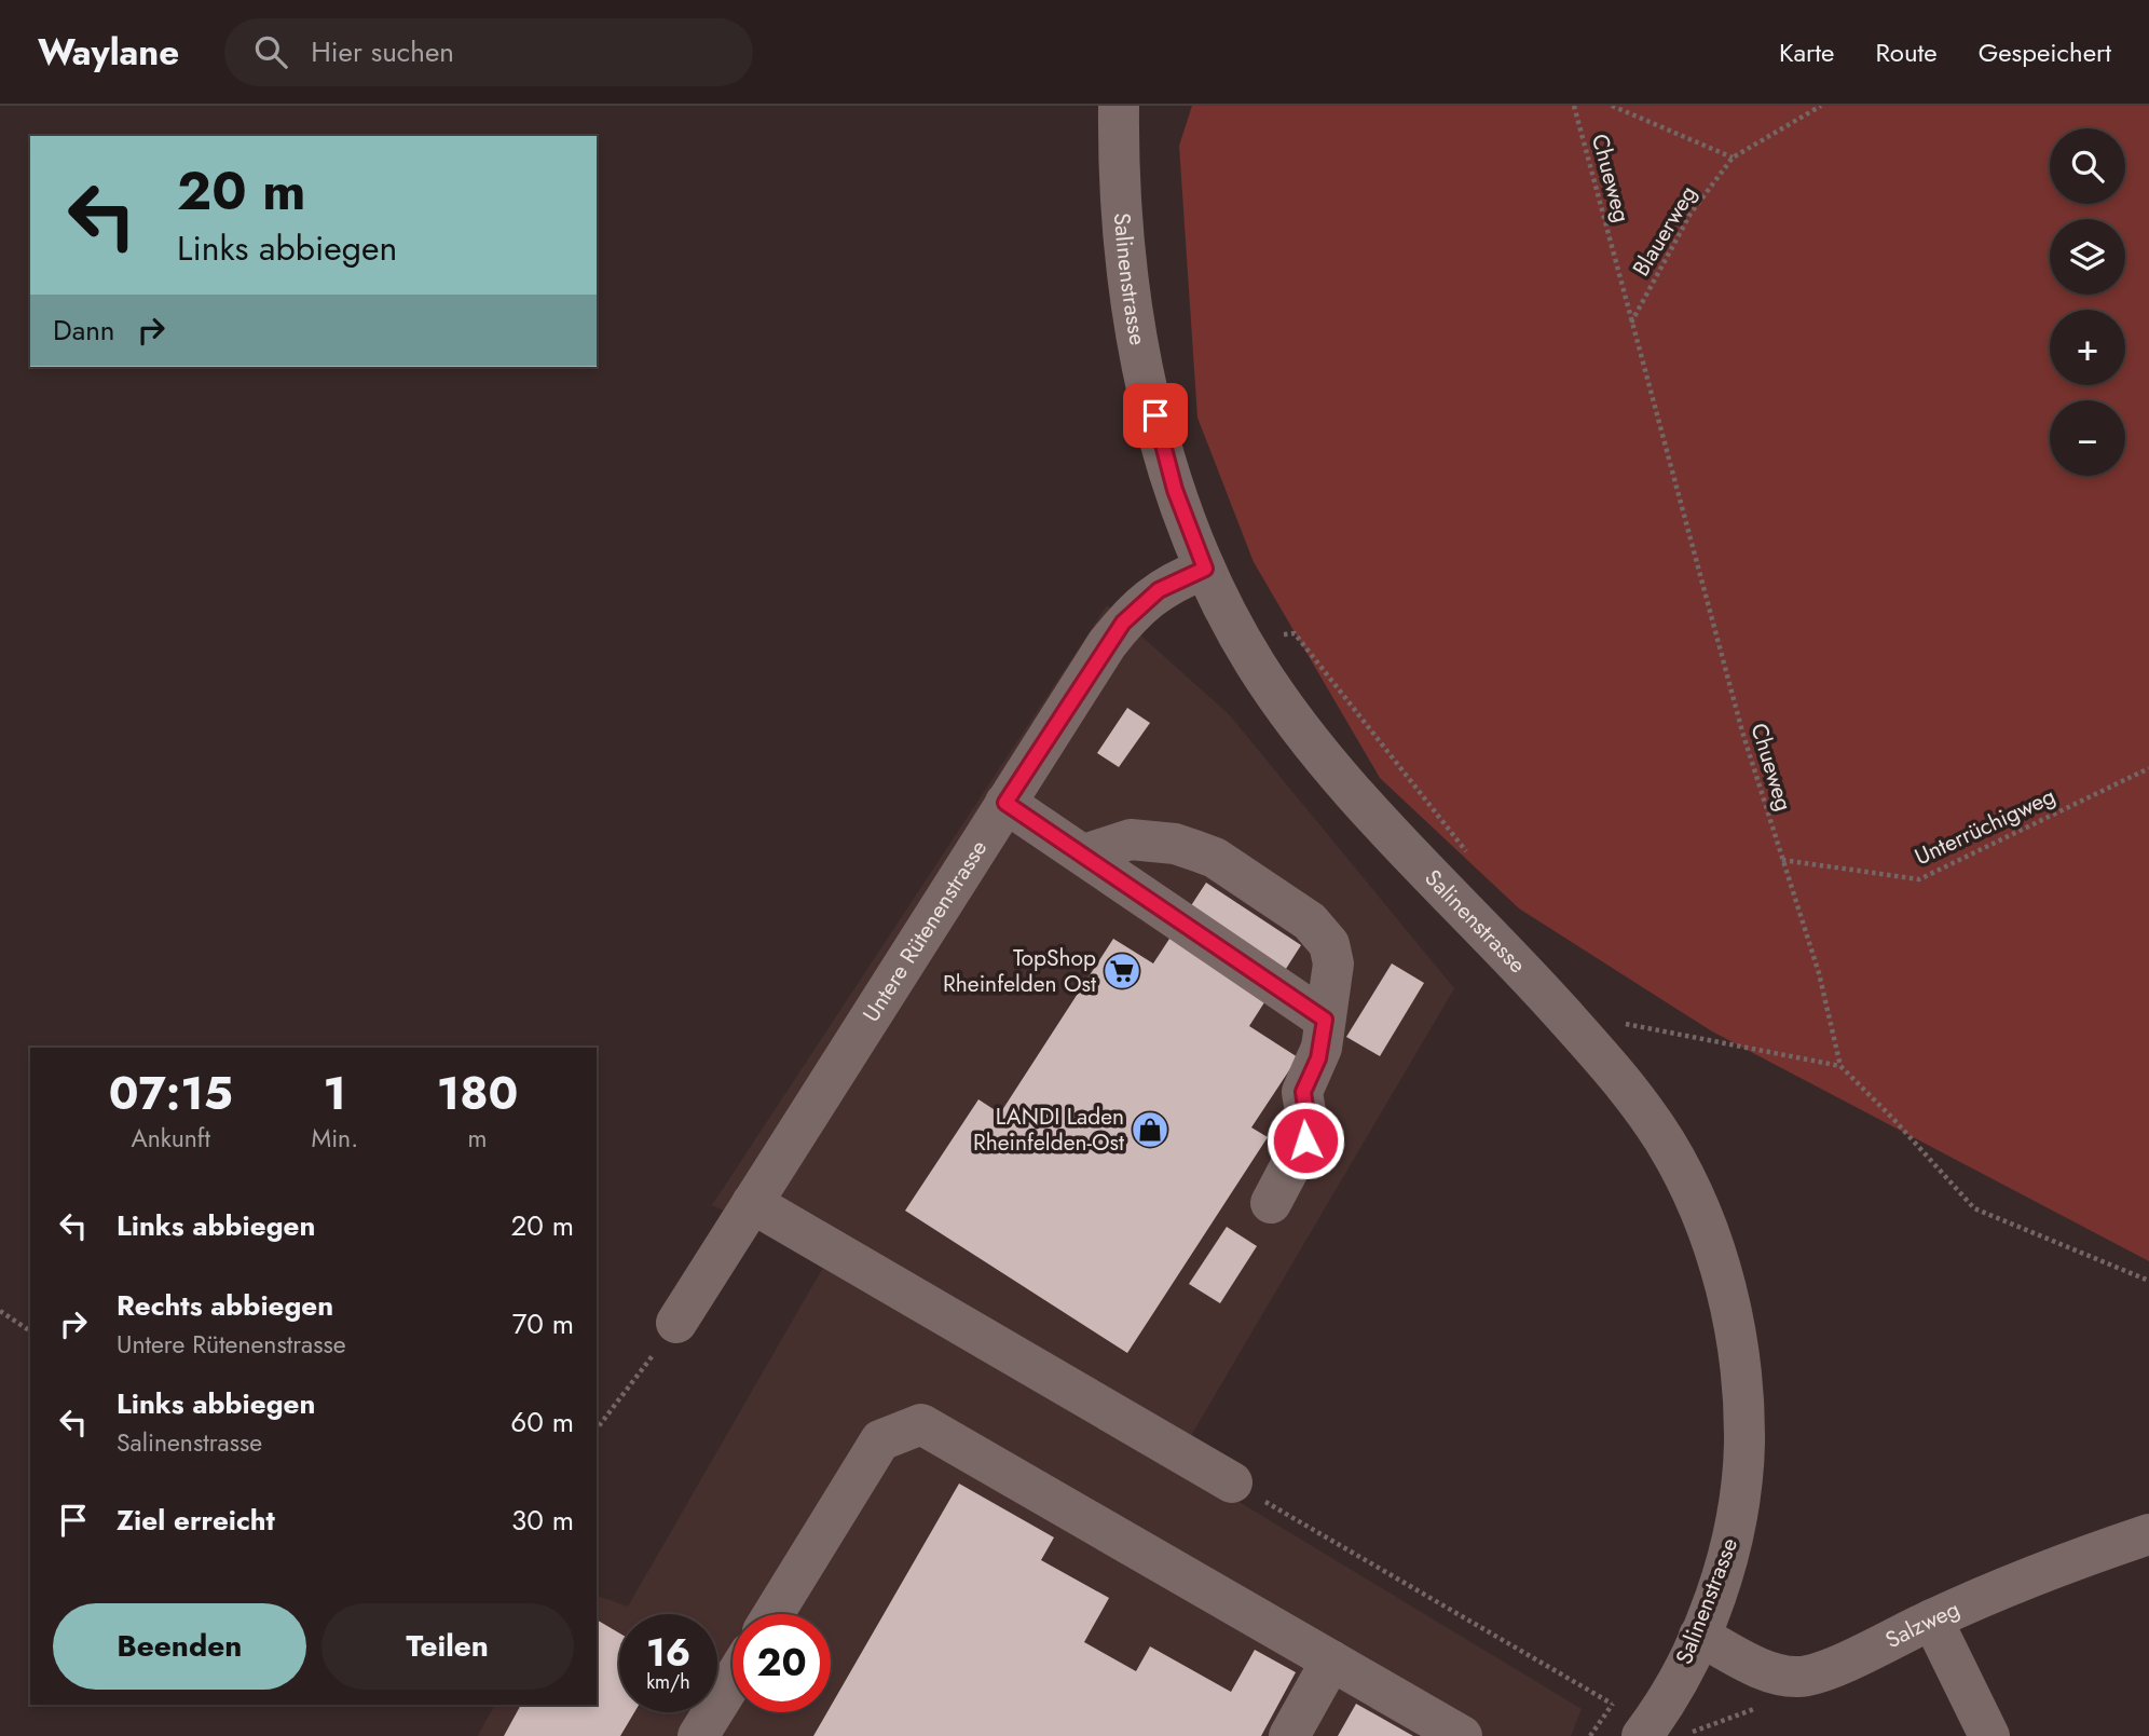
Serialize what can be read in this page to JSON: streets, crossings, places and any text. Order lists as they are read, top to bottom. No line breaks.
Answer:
{"streets":{"street":["Salinenstrasse","Untere Rütenenstrasse","Salzweg"],"path":["Chueweg","Blauerweg","Unterrüchigweg"]},"crossings":[["Chueweg","Blauerweg"],["Chueweg","Unterrüchigweg"],["Salinenstrasse","Untere Rütenenstrasse"],["Salinenstrasse","Salzweg"]],"places":{"supermarket":["TopShop Rheinfelden Ost"],"shop":["LANDI Laden Rheinfelden-Ost"]},"page":{"header":"Waylane","search":"Hier suchen","nav":["Karte","Route","Gespeichert"],"map_buttons":["+","−"],"turn":["20 m","Links abbiegen"],"then":"Dann","eta":["07:15","Ankunft","1","Min.","180","m"],"list":[{"name":"Links abbiegen","value":"20 m"},{"name":"Rechts abbiegen","note":"Untere Rütenenstrasse","value":"70 m"},{"name":"Links abbiegen","note":"Salinenstrasse","value":"60 m"},{"name":"Ziel erreicht","value":"30 m"}],"buttons":["Beenden","Teilen"],"speed":"16 km/h","limit":"20"}}
